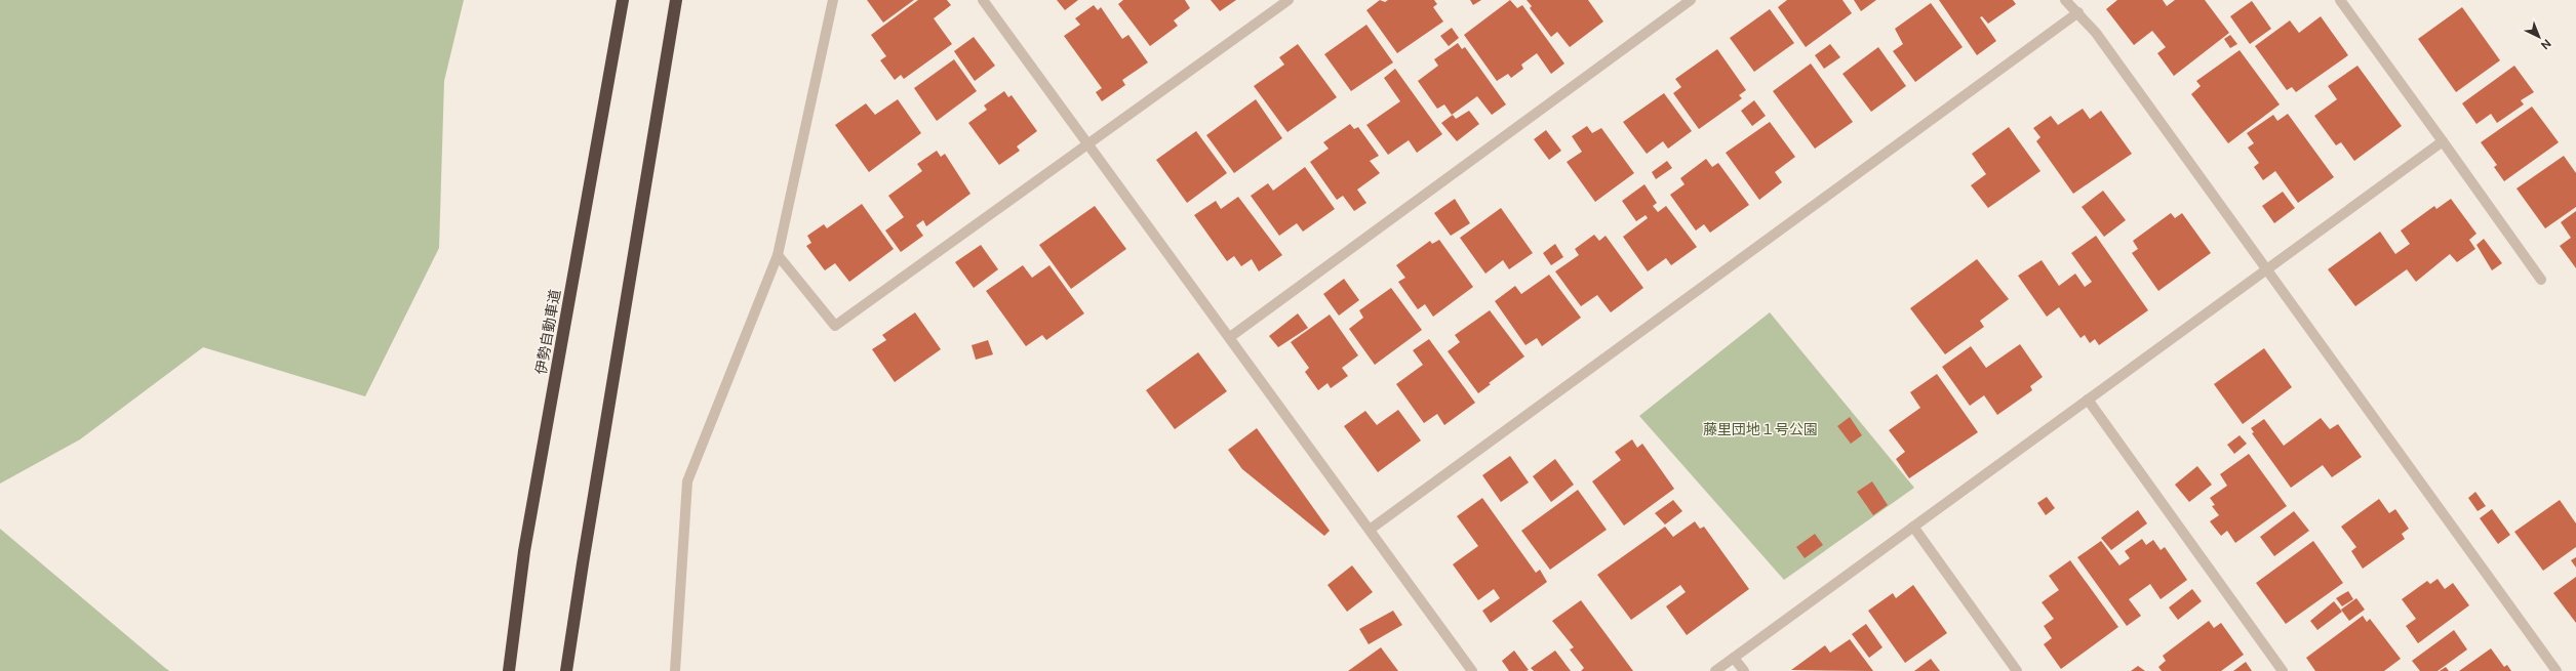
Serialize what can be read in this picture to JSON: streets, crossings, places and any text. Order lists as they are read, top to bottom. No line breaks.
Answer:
{"streets":{"highway":["伊勢自動車道"]},"parks":["藤里団地１号公園"],"north":"bottom right"}
